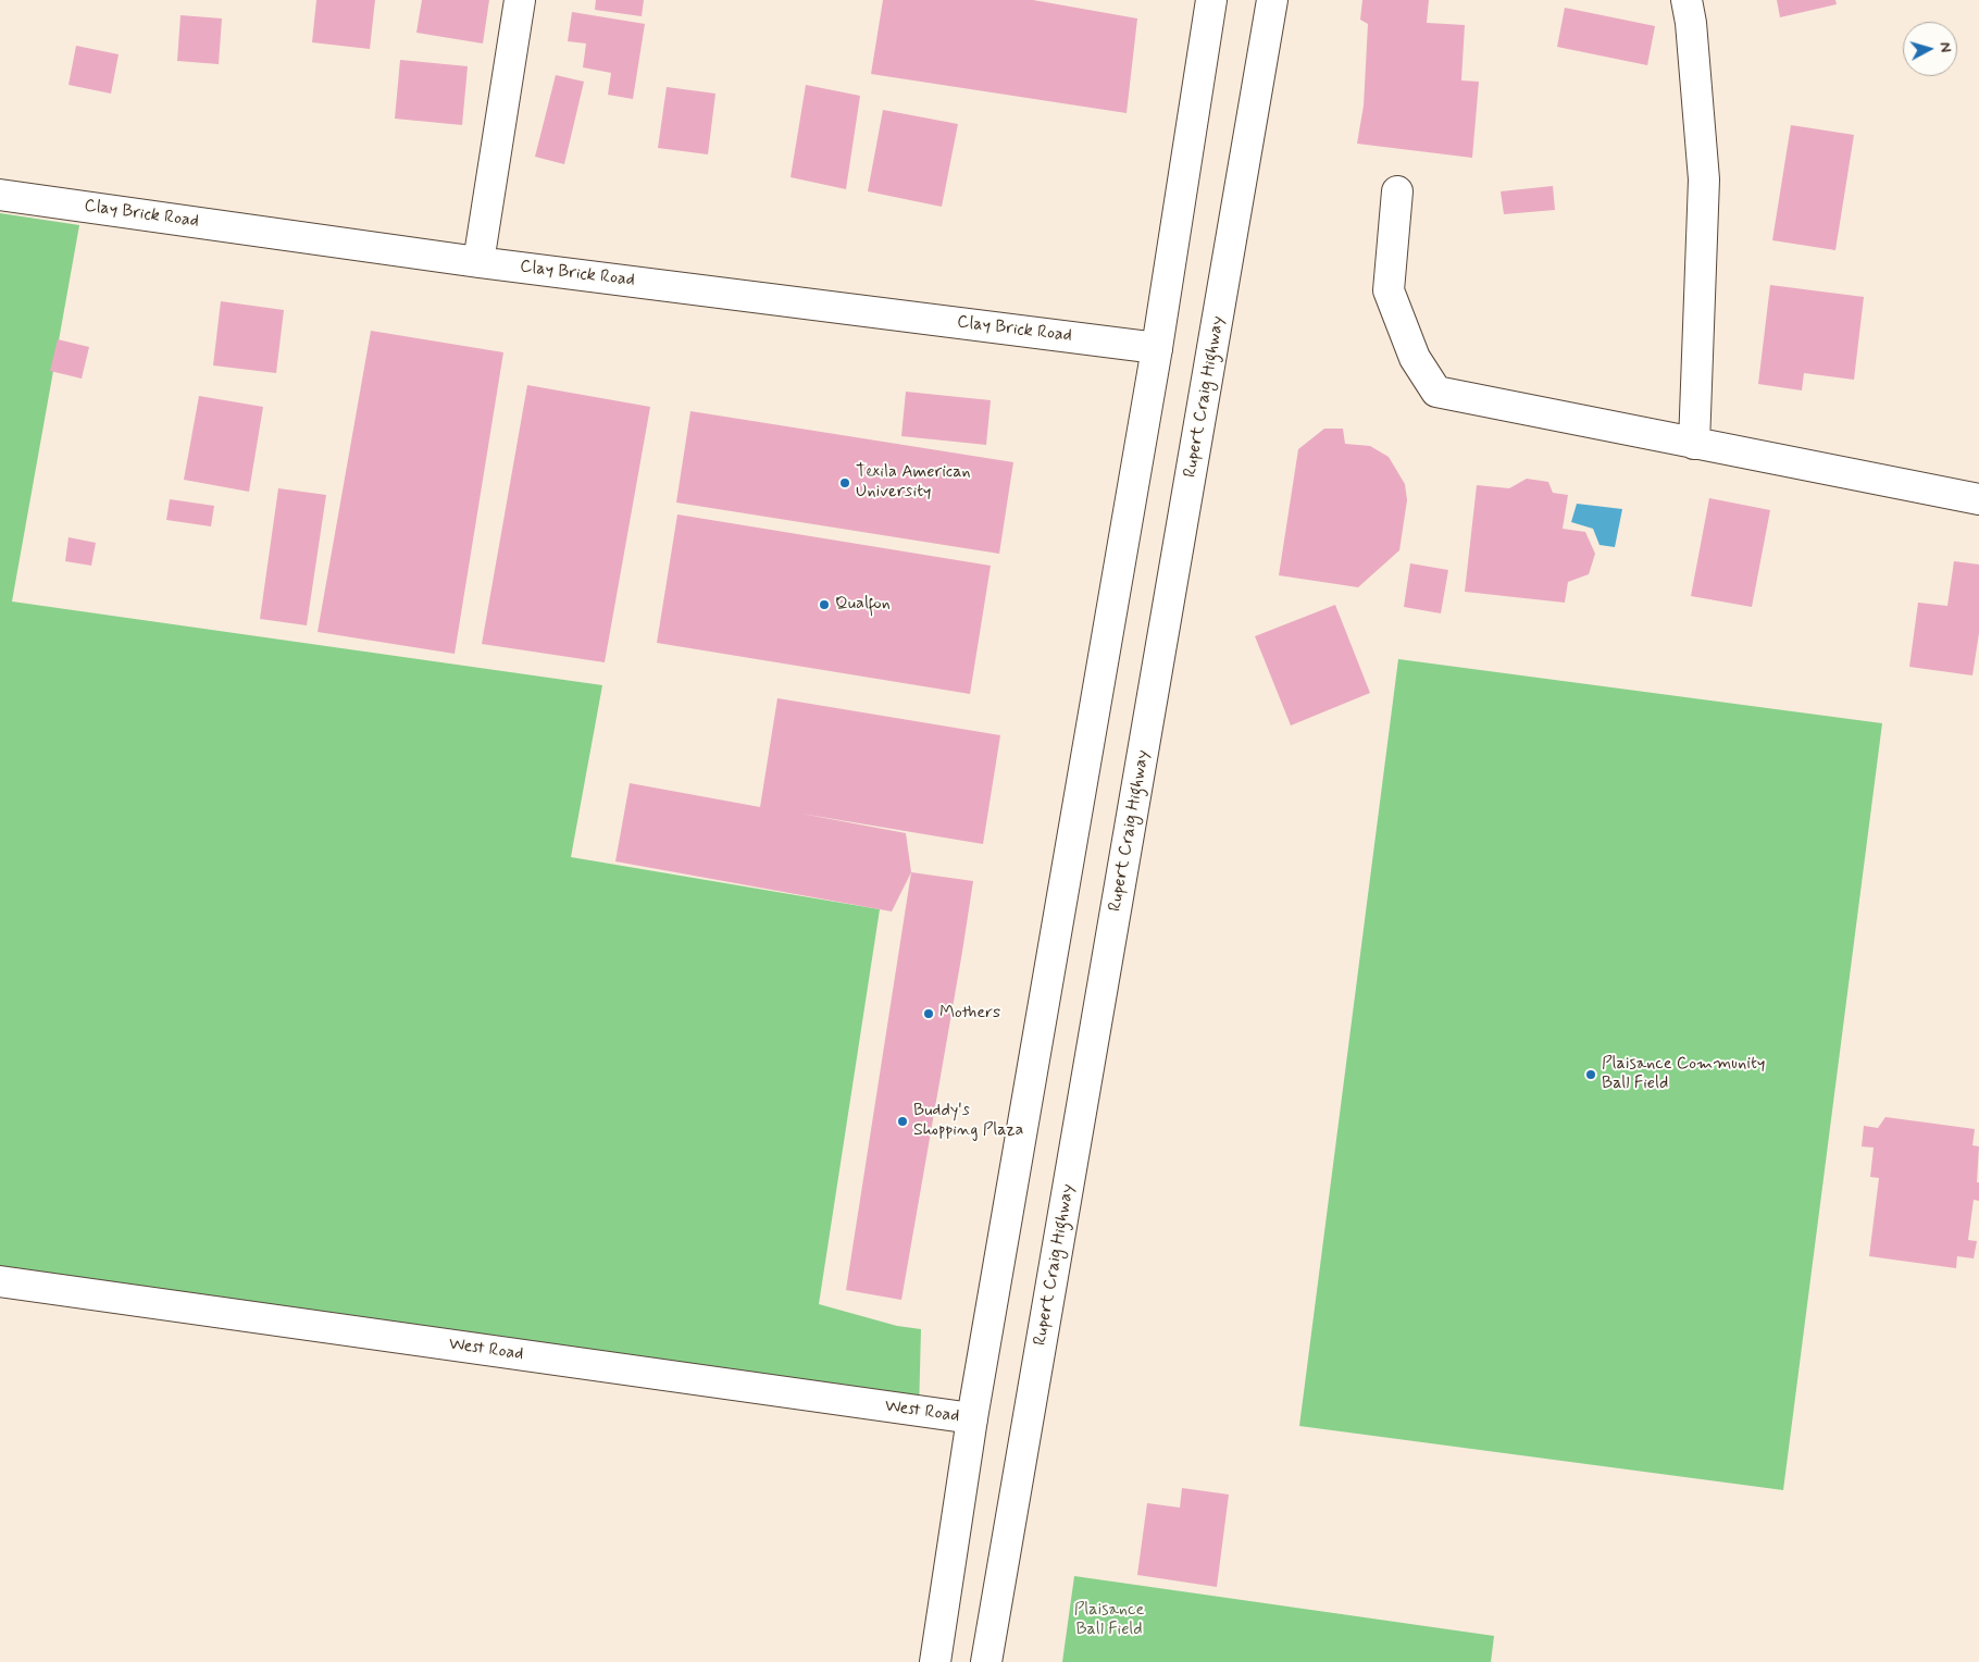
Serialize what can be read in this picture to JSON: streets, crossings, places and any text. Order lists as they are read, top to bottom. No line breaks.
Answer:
{"streets":{"street":["Clay Brick Road","Rupert Craig Highway","West Road"]},"parks":["Plaisance Ball Field"],"places":["Texila American University","Qualfon","Mothers","Plaisance Community Ball Field","Buddy's Shopping Plaza"],"north":"right"}
